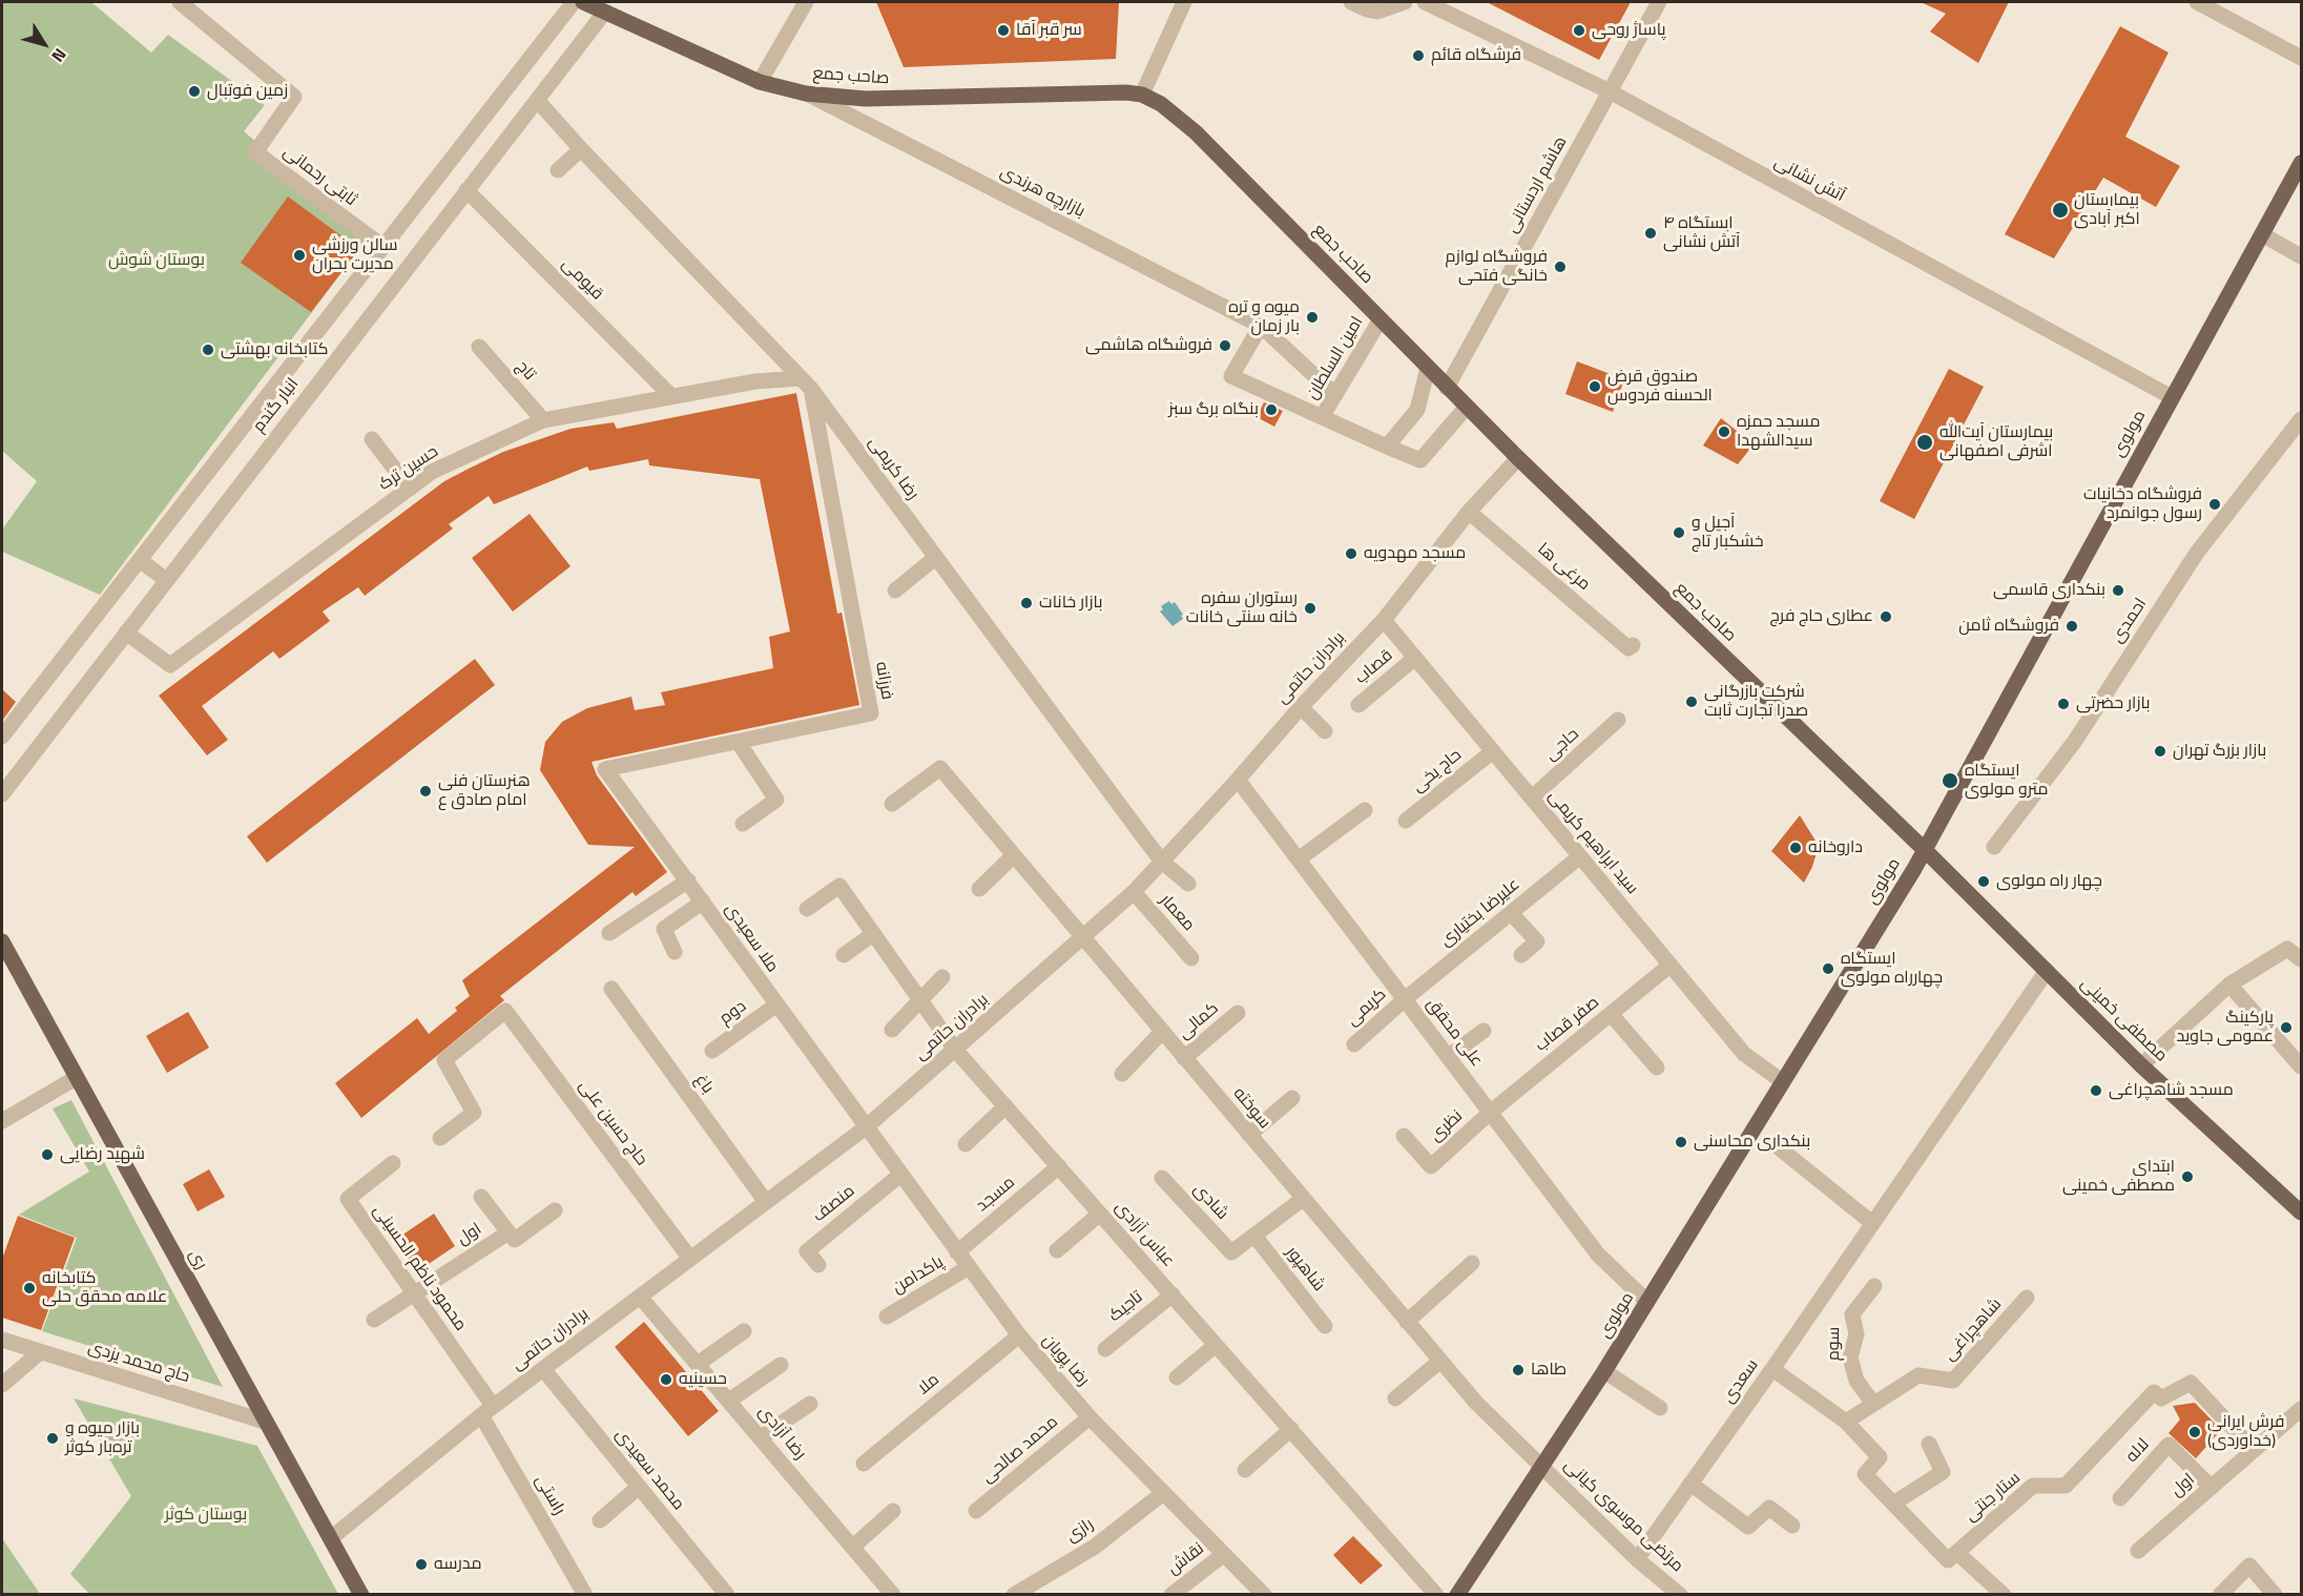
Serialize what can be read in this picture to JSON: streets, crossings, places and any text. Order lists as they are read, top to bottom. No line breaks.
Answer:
{"streets":{"main road":["صاحب جمع","مولوی","مصطفی خمینی","ری"],"street":["ثابتی رحمانی","آتش نشانی","هاشم اردستانی","بازارچه هرندی","قیومی","امین السلطان","تاج","انبار گندم","حسین ترک","رضا کریمی","مرغی ها","احمدی","قصاب","برادران حاتمی","فرزانه","حاجی","حاج یخی","سید ابراهیم کریمی","معمار","علیرضا بختیاری","ملا سعیدی","کریمی","دوم","کمالی","صفر قصاب","علی محقق","باغ","سوخته","حاج حسین علی","نظری","مسجد","شادی","منصف","اول","عباس آزادی","محمود ناظم الحسینی","شاهپور","پاکدامن","تاجیک","شاهچراغی","سوم","رضا پویان","حاج محمد یزدی","سعدی","ملا","رضا آزادی","محمد صالحی","لاله","محمد سعیدی","راستی","ستار جنتی","مرتضی موسوی کیانی","رازی","نقاش"]},"crossings":[["صاحب جمع","هاشم اردستانی"],["صاحب جمع","بازارچه هرندی"],["صاحب جمع","امین السلطان"],["صاحب جمع","انبار گندم"],["صاحب جمع","مولوی"],["صاحب جمع","برادران حاتمی"],["صاحب جمع","مصطفی خمینی"],["ثابتی رحمانی","انبار گندم"],["آتش نشانی","هاشم اردستانی"],["آتش نشانی","مولوی"],["بازارچه هرندی","امین السلطان"],["قیومی","انبار گندم"],["قیومی","حسین ترک"],["تاج","حسین ترک"],["انبار گندم","حسین ترک"],["انبار گندم","رضا کریمی"],["مولوی","سید ابراهیم کریمی"],["مولوی","مصطفی خمینی"],["مولوی","علی محقق"],["مولوی","سوخته"],["مولوی","مرتضی موسوی کیانی"],["حسین ترک","رضا کریمی"],["حسین ترک","فرزانه"],["رضا کریمی","برادران حاتمی"],["رضا کریمی","فرزانه"],["مرغی ها","برادران حاتمی"],["قصاب","سید ابراهیم کریمی"],["برادران حاتمی","سید ابراهیم کریمی"],["برادران حاتمی","معمار"],["برادران حاتمی","ملا سعیدی"],["برادران حاتمی","علی محقق"],["برادران حاتمی","باغ"],["برادران حاتمی","سوخته"],["برادران حاتمی","حاج حسین علی"],["برادران حاتمی","عباس آزادی"],["برادران حاتمی","ری"],["برادران حاتمی","محمود ناظم الحسینی"],["برادران حاتمی","رضا پویان"],["برادران حاتمی","رضا آزادی"],["برادران حاتمی","محمد سعیدی"],["برادران حاتمی","راستی"],["فرزانه","ملا سعیدی"],["حاجی","سید ابراهیم کریمی"],["حاج یخی","سید ابراهیم کریمی"],["سید ابراهیم کریمی","علیرضا بختیاری"],["سید ابراهیم کریمی","صفر قصاب"],["علیرضا بختیاری","کریمی"],["علیرضا بختیاری","علی محقق"],["ملا سعیدی","دوم"],["ملا سعیدی","رضا پویان"],["کریمی","علی محقق"],["مصطفی خمینی","سعدی"],["کمالی","سوخته"],["صفر قصاب","علی محقق"],["صفر قصاب","نظری"],["علی محقق","نظری"],["سوخته","مرتضی موسوی کیانی"],["مسجد","عباس آزادی"],["مسجد","رضا پویان"],["شادی","شاهپور"],["منصف","رضا پویان"],["اول","محمود ناظم الحسینی"],["اول","لاله"],["اول","ستار جنتی"],["عباس آزادی","تاجیک"],["ری","حاج محمد یزدی"],["محمود ناظم الحسینی","راستی"],["پاکدامن","رضا پویان"],["شاهچراغی","سوم"],["رضا پویان","ملا"],["رضا پویان","محمد صالحی"],["رضا پویان","رازی"],["رضا پویان","نقاش"],["سعدی","مرتضی موسوی کیانی"]],"parks":["بوستان شوش","بوستان کوثر"],"places":["سر قبر آقا","پاساژ روحی","فرشگاه قائم","زمین فوتبال","بیمارستان اکبر آبادی","ایستگاه ۴ آتش نشانی","سالن ورزشی مدیرت بحران","فروشگاه لوازم خانگی فتحی","میوه و تره بار زمان","فروشگاه هاشمی","کتابخانه بهشتی","صندوق قرض الحسنه فردوس","بنگاه برگ سبز","مسجد حمزه سیدالشهدا","بیمارستان آیت‌الله اشرفی اصفهانی","فروشگاه دخانیات رسول جوانمرد","آجیل و خشکبار تاج","مسجد مهدویه","بنکداری قاسمی","بازار خانات","رستوران سفره خانه سنتی خانات","عطاری حاج فرج","فروشگاه ثامن","شرکت بازرگانی صدرا تجارت ثابت","بازار حضرتی","بازار بزرگ تهران","ایستگاه مترو مولوی","هنرستان فنی امام صادق ع","داروخانه","چهار راه مولوی","ایستگاه چهارراه مولوی","پارکینگ عمومی جاوید","مسجد شاهچراغی","بنکداری محاسنی","شهید رضایی","ابتدای مصطفی خمینی","کتابخانه علامه محقق حلی","طاها","حسینیه","فرش ایرانی (خداوردی)","بازار میوه و تره‌بار کوثر","مدرسه"],"north":"bottom right"}
